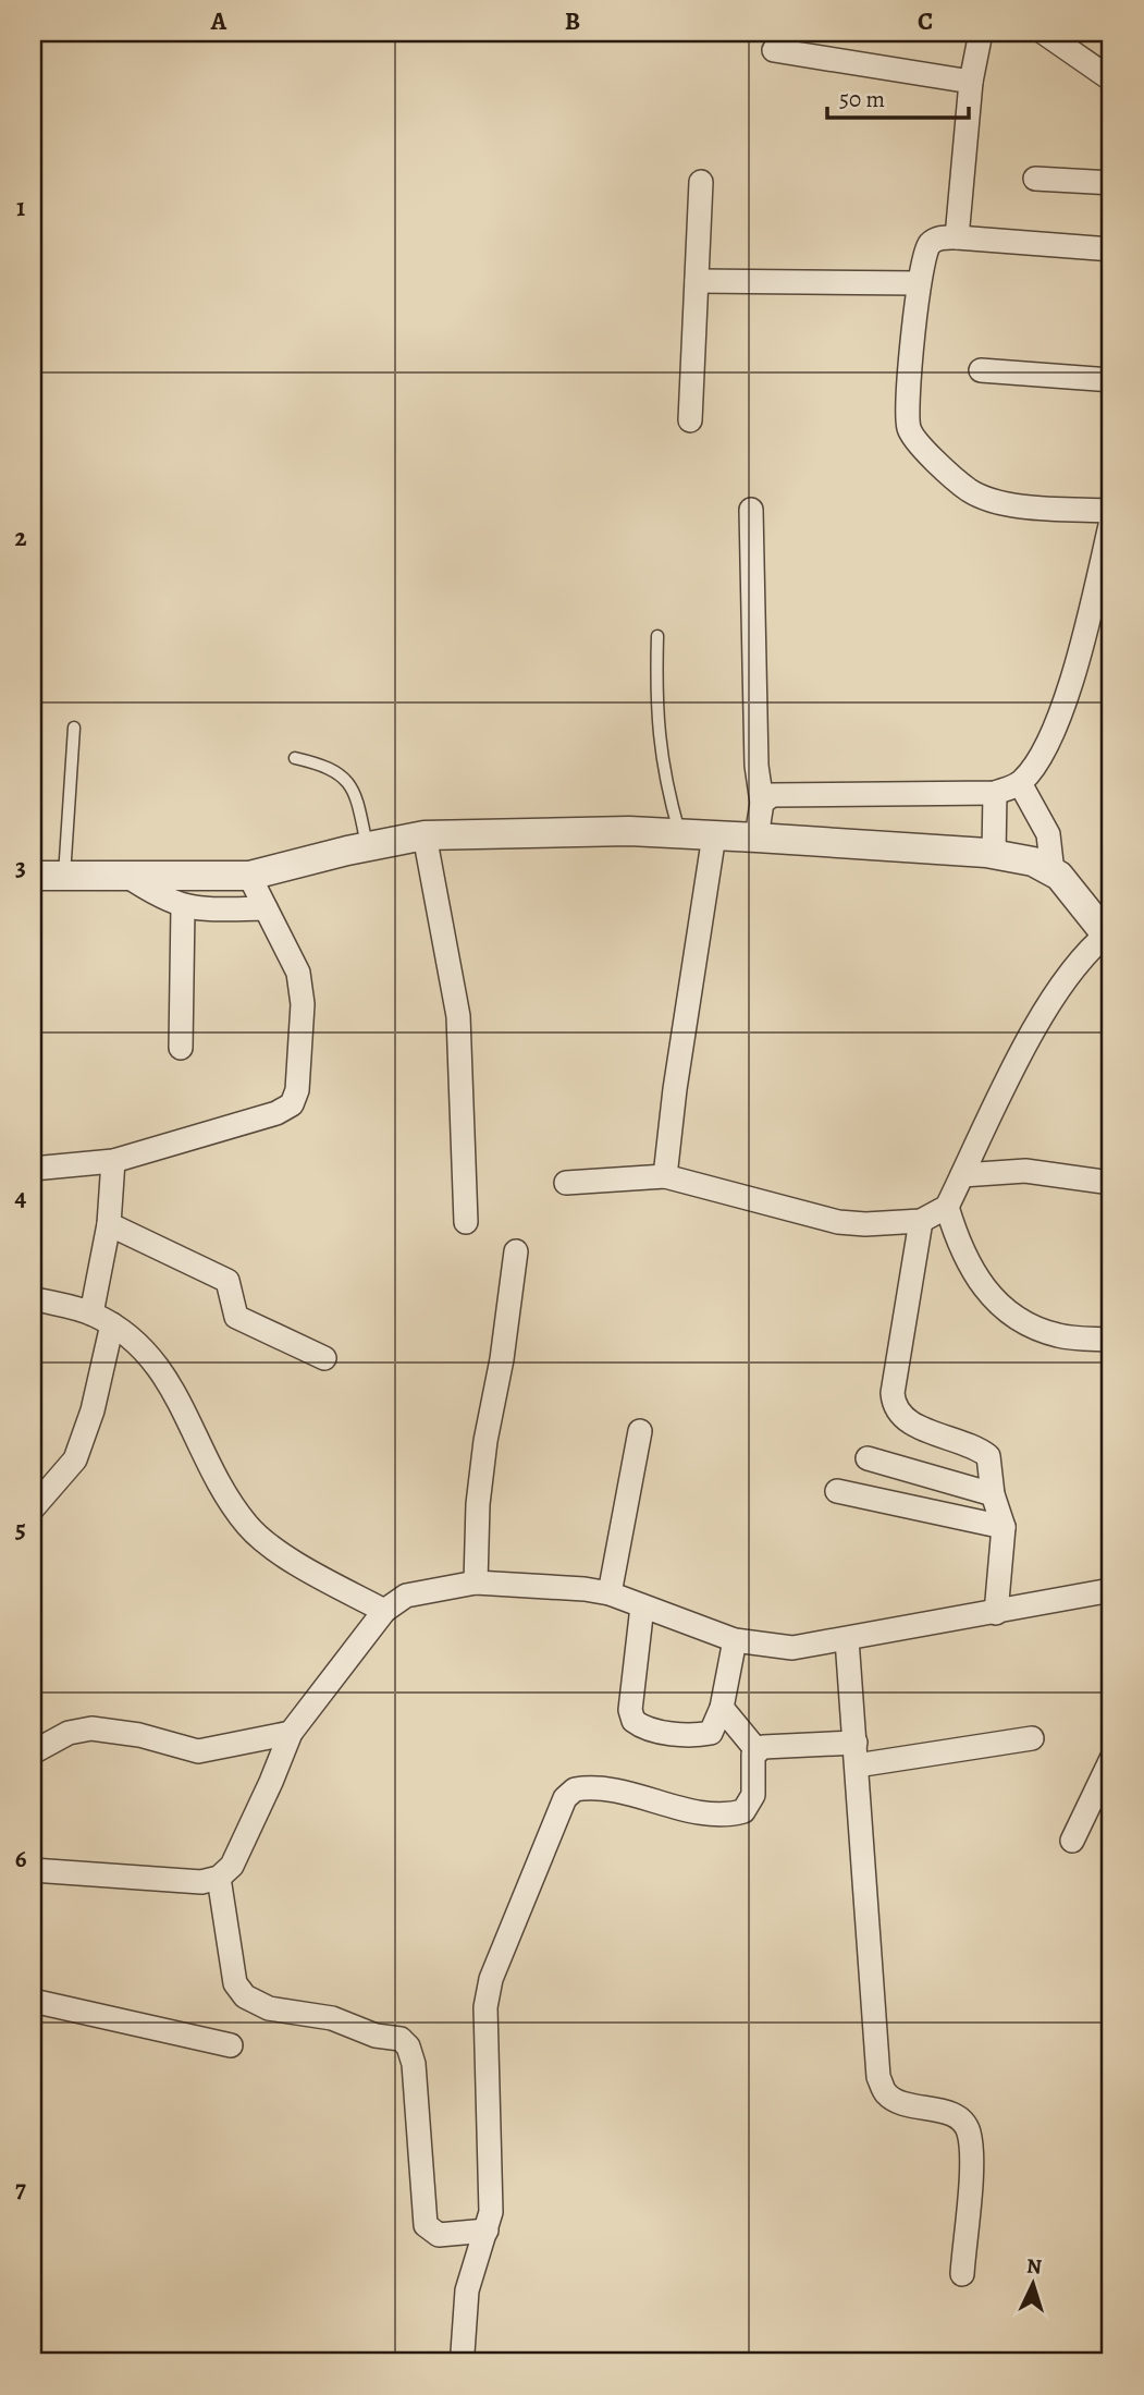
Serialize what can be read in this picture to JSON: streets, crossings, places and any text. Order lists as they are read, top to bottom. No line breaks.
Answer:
{"scale_bar":"50 m","north":"top","grid":{"columns":["A","B","C"],"rows":["1","2","3","4","5","6","7"]}}
